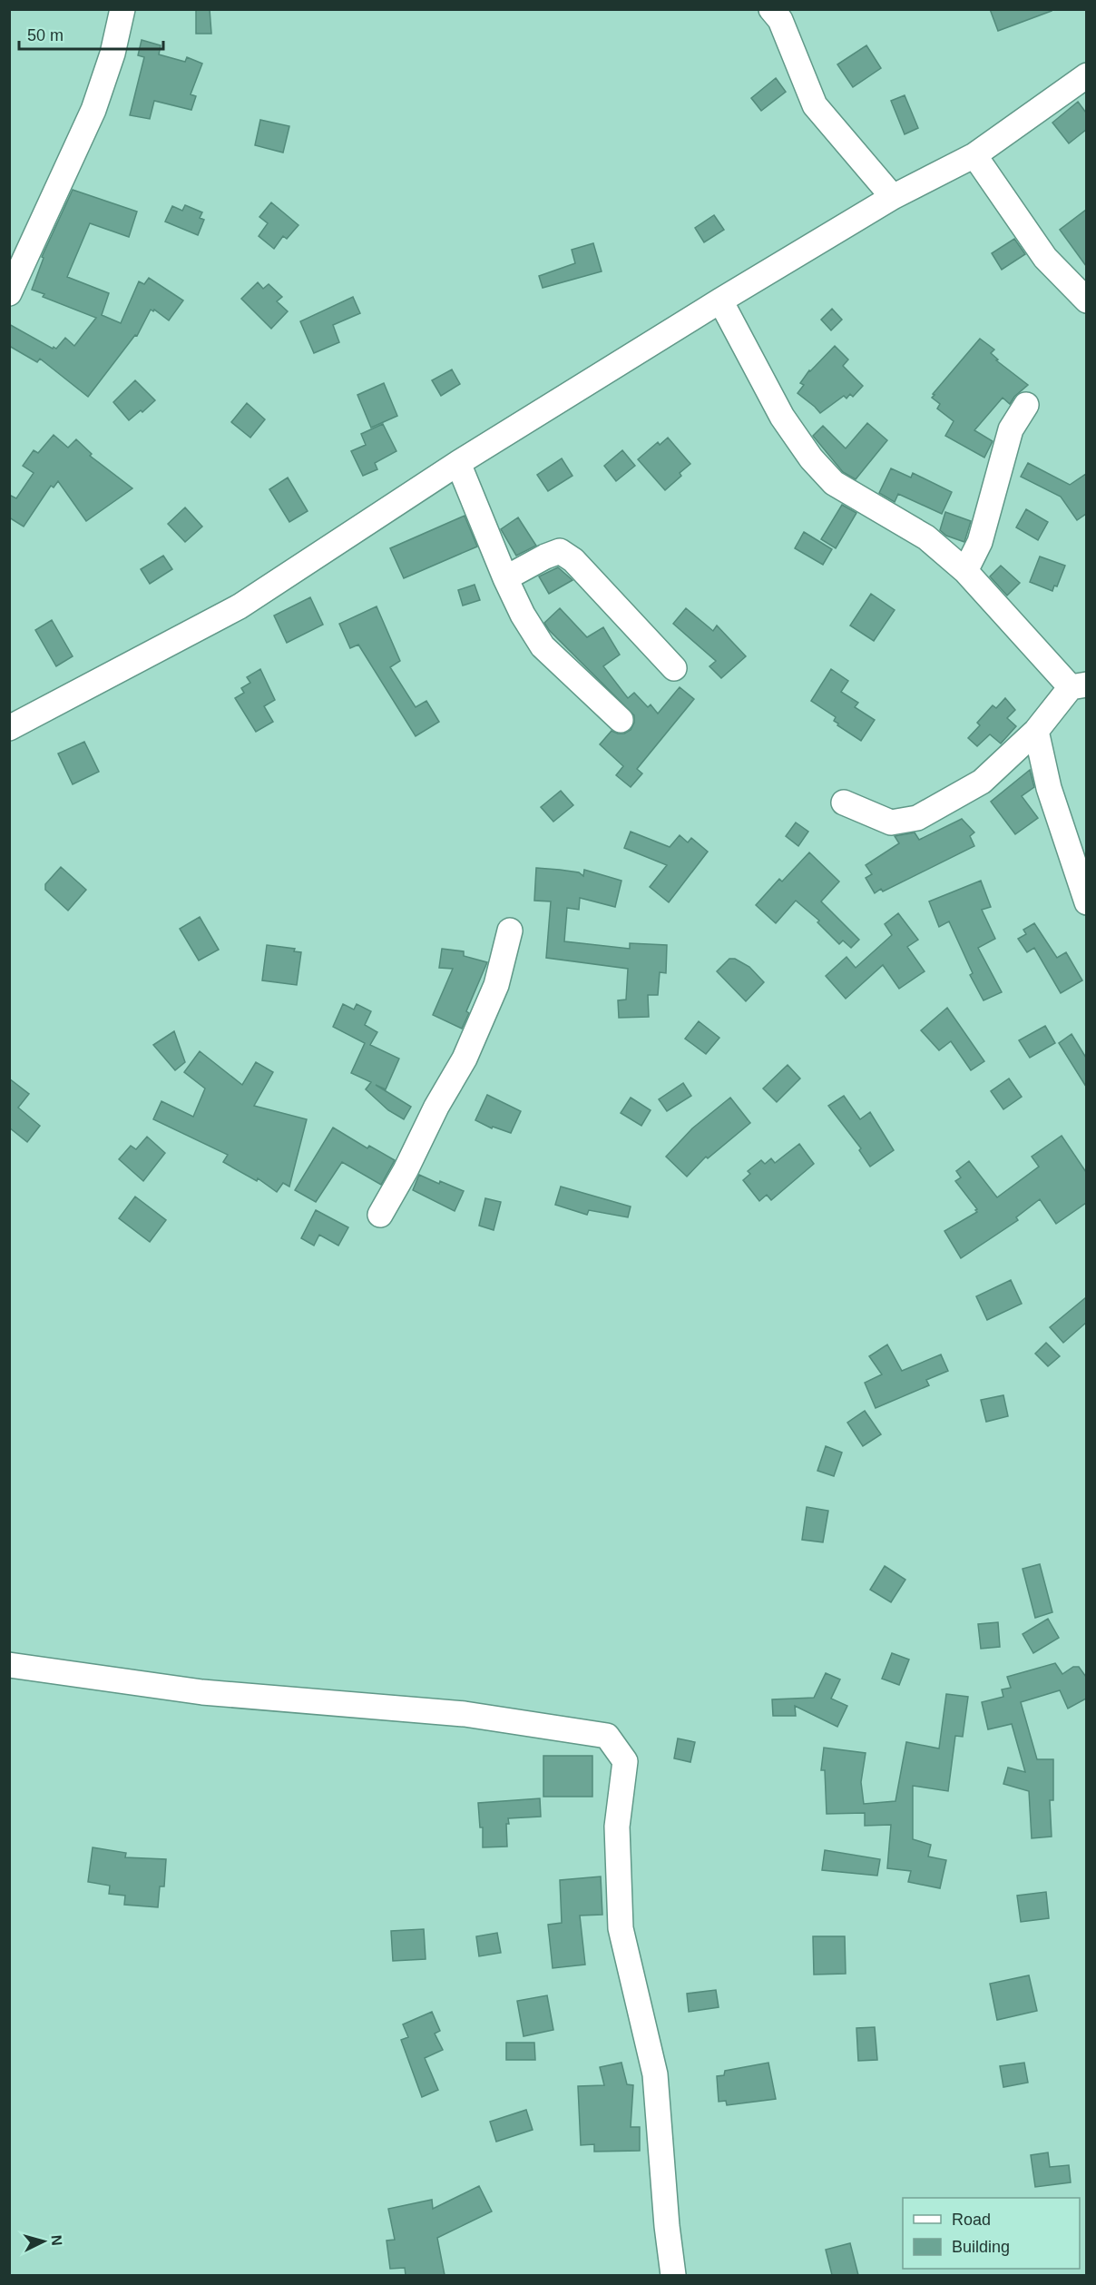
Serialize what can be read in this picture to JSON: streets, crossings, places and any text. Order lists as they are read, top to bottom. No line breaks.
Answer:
{"legend":["Road","Building"],"scale_bar":"50 m","north":"right"}
